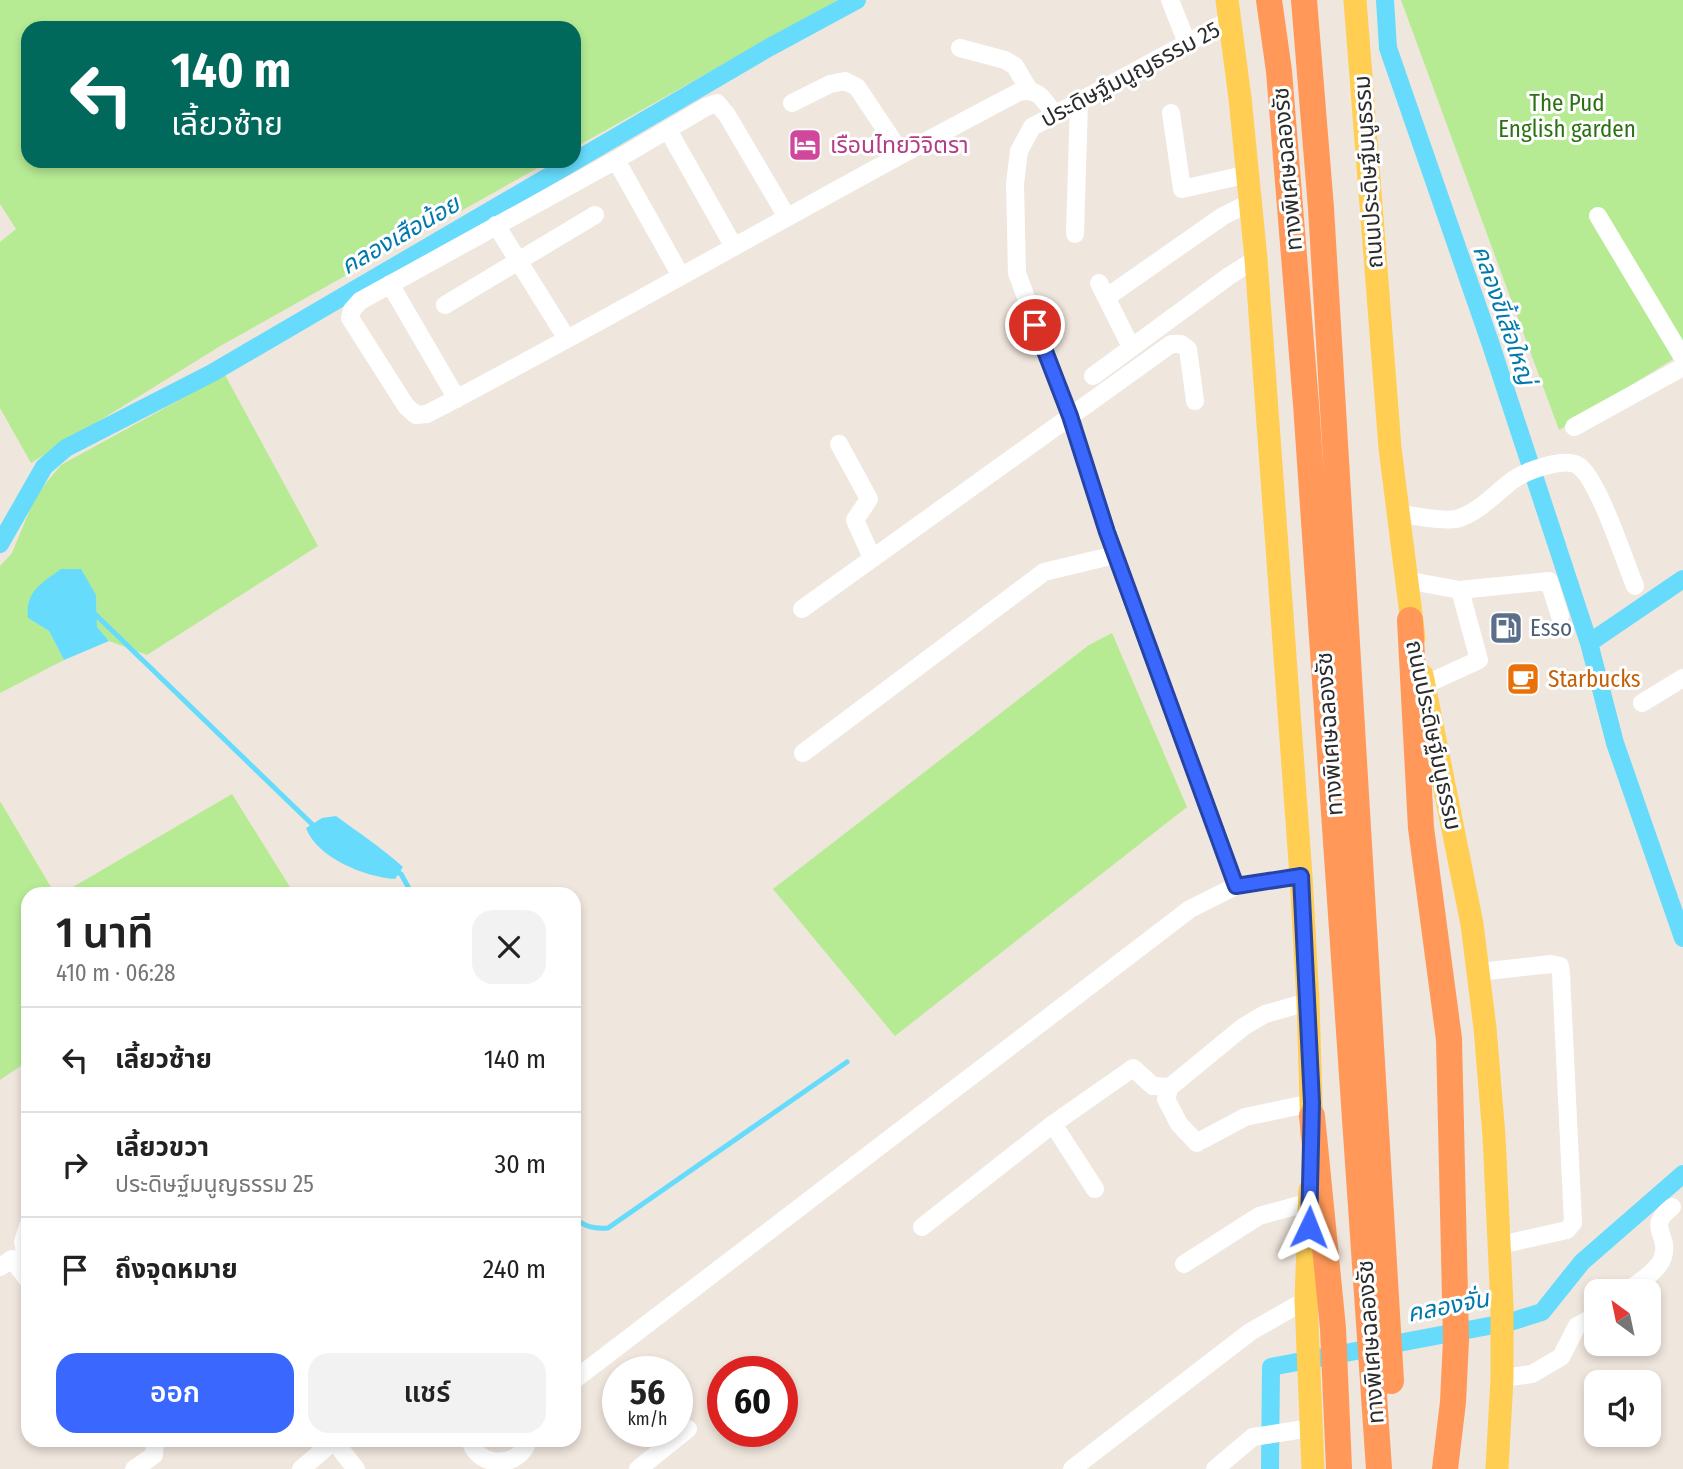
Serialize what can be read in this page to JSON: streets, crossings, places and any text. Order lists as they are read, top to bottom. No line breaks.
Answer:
{"streets":{"highway":["ทางพิเศษฉลองรัช"],"main road":["ถนนประดิษฐ์มนูธรรม"],"street":["ประดิษฐ์มนูญธรรม 25"]},"water":["คลองเสือน้อย","คลองขี้เสือใหญ่","คลองจั่น"],"parks":["The Pud English garden"],"places":{"hotel":["เรือนไทยวิจิตรา"],"fuel station":["Esso"],"cafe":["Starbucks"]},"north":"top left","page":{"turn":["140 m","เลี้ยวซ้าย"],"heading":["1 นาที","410 m · 06:28"],"list":[{"name":"เลี้ยวซ้าย","value":"140 m"},{"name":"เลี้ยวขวา","note":"ประดิษฐ์มนูญธรรม 25","value":"30 m"},{"name":"ถึงจุดหมาย","value":"240 m"}],"buttons":["ออก","แชร์"],"speed":"56 km/h","limit":"60"}}
